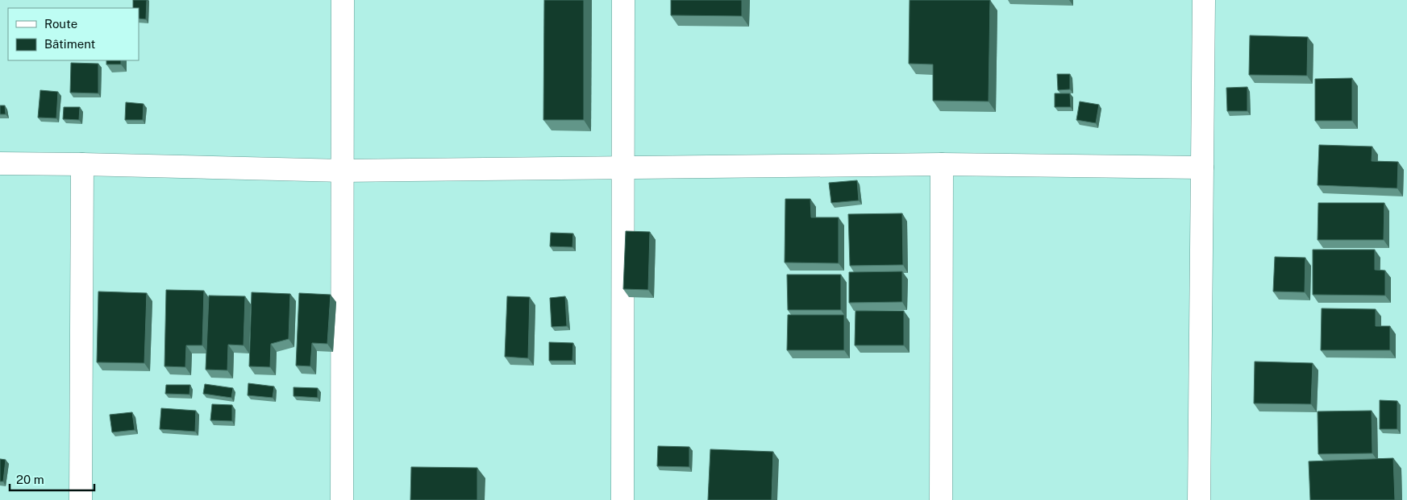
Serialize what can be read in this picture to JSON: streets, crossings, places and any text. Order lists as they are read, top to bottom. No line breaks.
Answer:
{"legend":["Route","Bâtiment"],"scale_bar":"20 m"}
